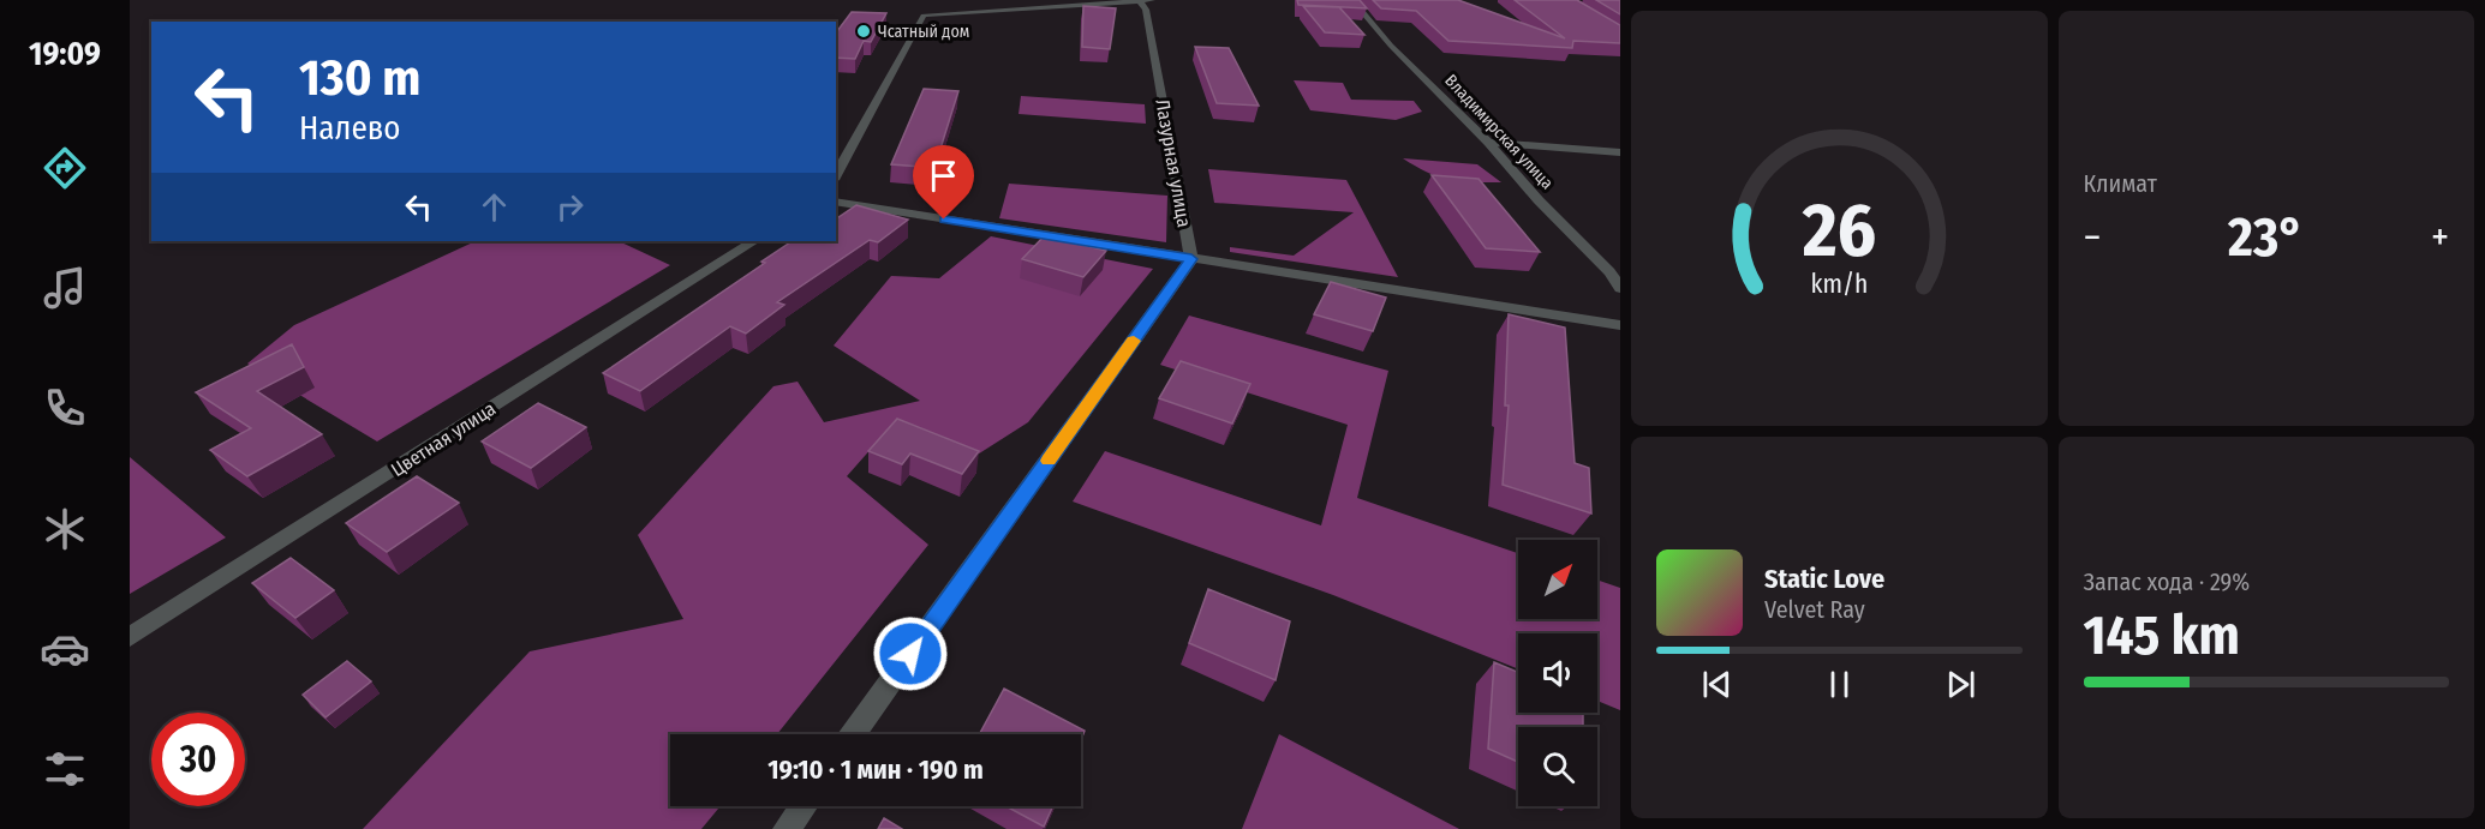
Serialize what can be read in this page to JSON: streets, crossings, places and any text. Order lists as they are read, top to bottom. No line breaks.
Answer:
{"streets":{"street":["Владимирская улица","Лазурная улица","Цветная улица"]},"places":["Чсатный дом"],"north":"top right","page":{"tabs":"19:09","tile":["Климат",["Запас хода · 29%","145 km"]],"turn":["130 m","Налево"],"heat":["−","23°","+"],"song":["Static Love","Velvet Ray"],"limit":"30","trip":"19:10 · 1 мин · 190 m","gauge":["26","km/h"]}}
